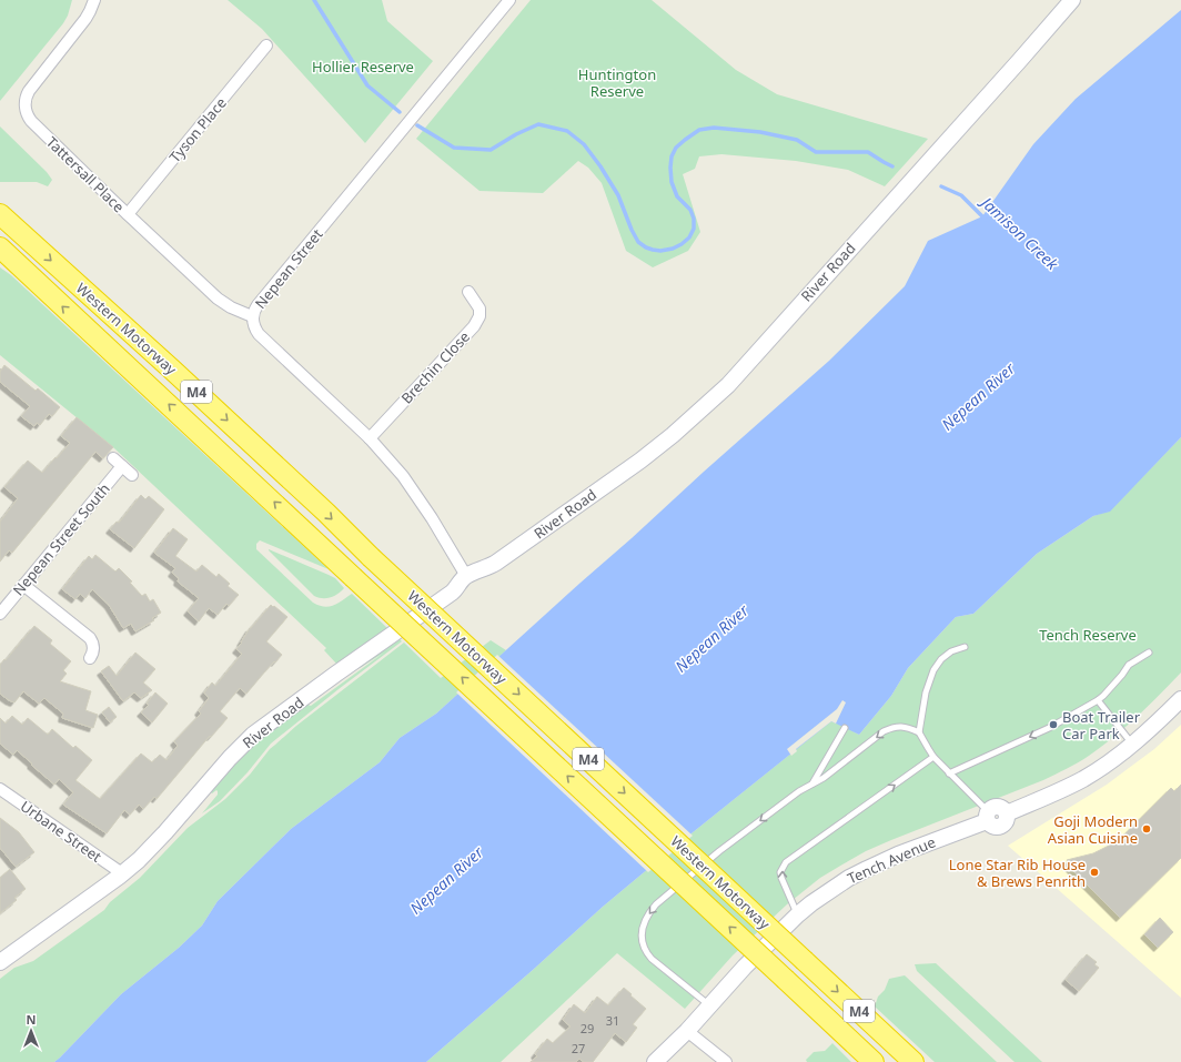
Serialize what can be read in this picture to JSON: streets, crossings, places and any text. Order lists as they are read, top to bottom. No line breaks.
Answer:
{"streets":{"highway":["Western Motorway","M4"],"street":["Tyson Place","Tattersall Place","Nepean Street","River Road","Brechin Close","Nepean Street South","Urbane Street","Tench Avenue"]},"crossings":[["Tyson Place","Tattersall Place"],["Tattersall Place","Nepean Street"],["Nepean Street","River Road"],["Nepean Street","Brechin Close"],["River Road","Urbane Street"],["Western Motorway","M4"]],"water":["Jamison Creek","Nepean River"],"parks":["Hollier Reserve","Huntington Reserve","Tench Reserve"],"places":["Boat Trailer Car Park","Goji Modern Asian Cuisine","Lone Star Rib House & Brews Penrith"],"house_numbers":["31","29","27"],"north":"top"}
